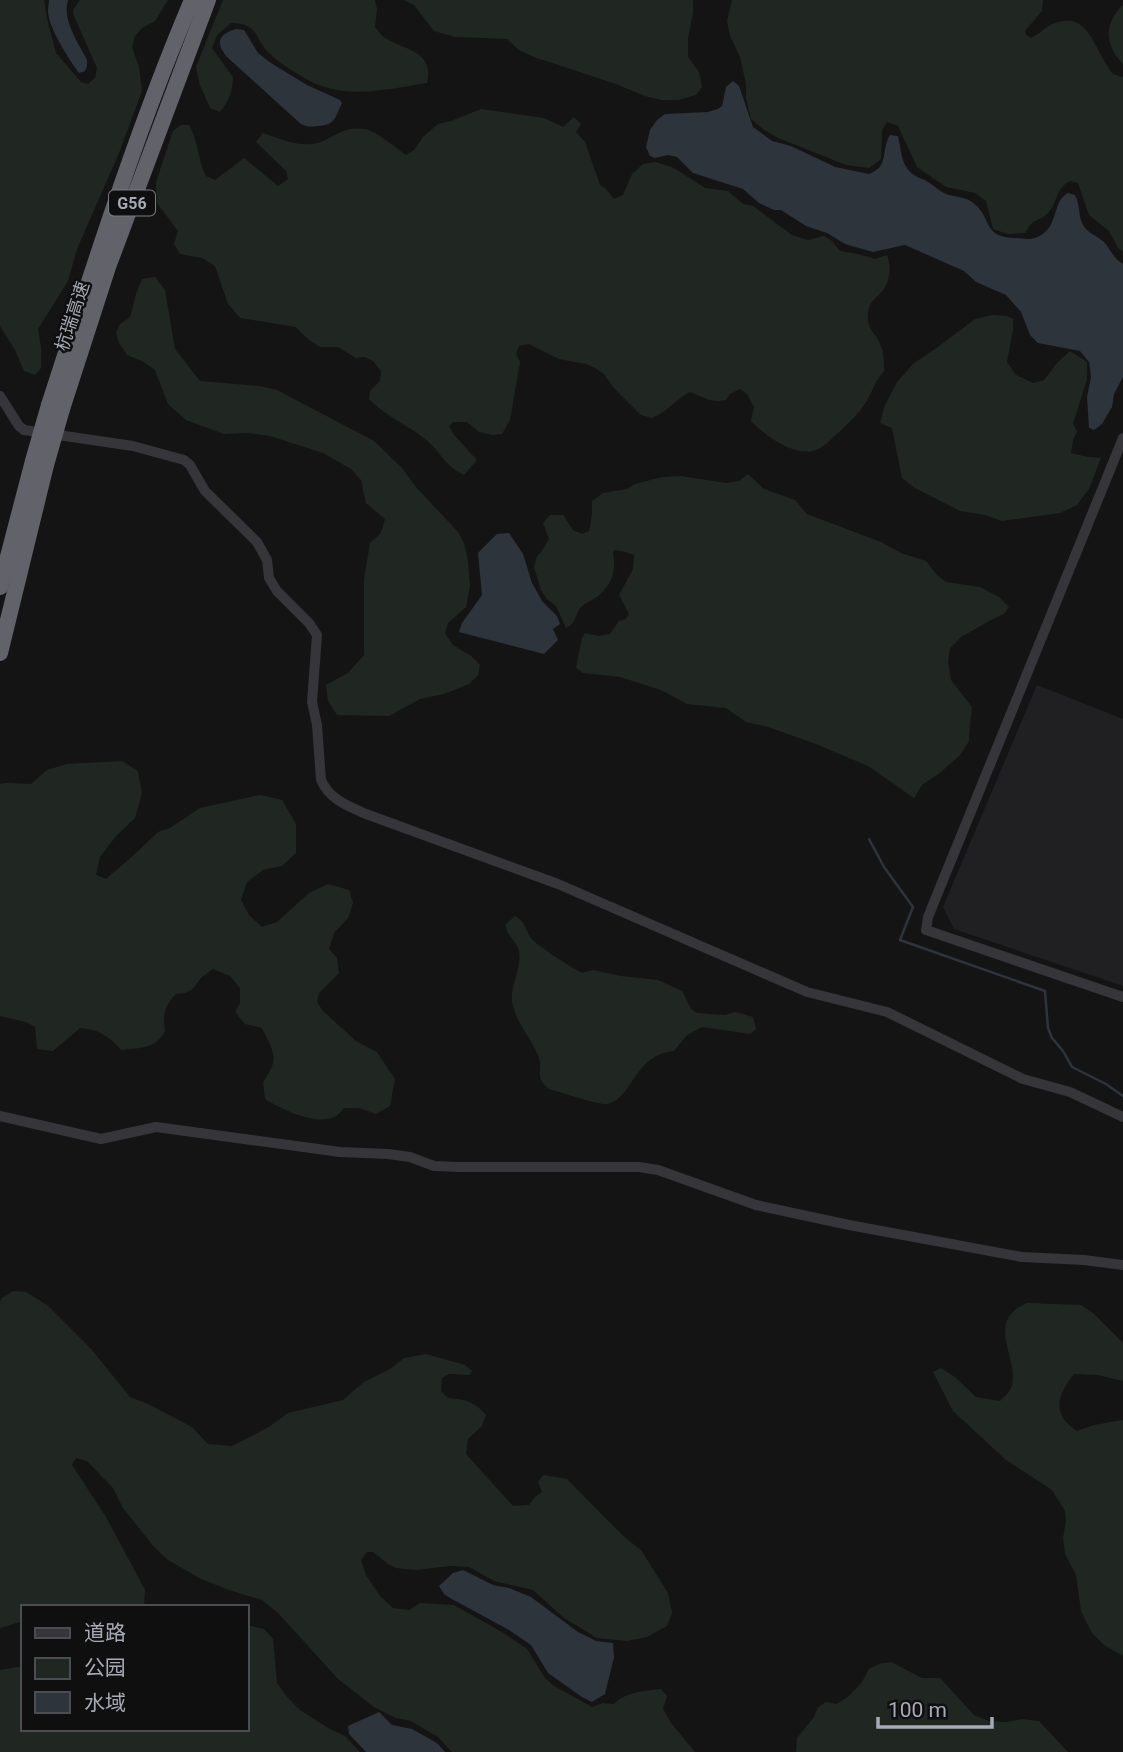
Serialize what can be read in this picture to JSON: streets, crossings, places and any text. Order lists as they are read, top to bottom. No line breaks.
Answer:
{"streets":{"highway":["G56","杭瑞高速"]},"legend":["道路","公园","水域"],"scale_bar":"100 m"}
